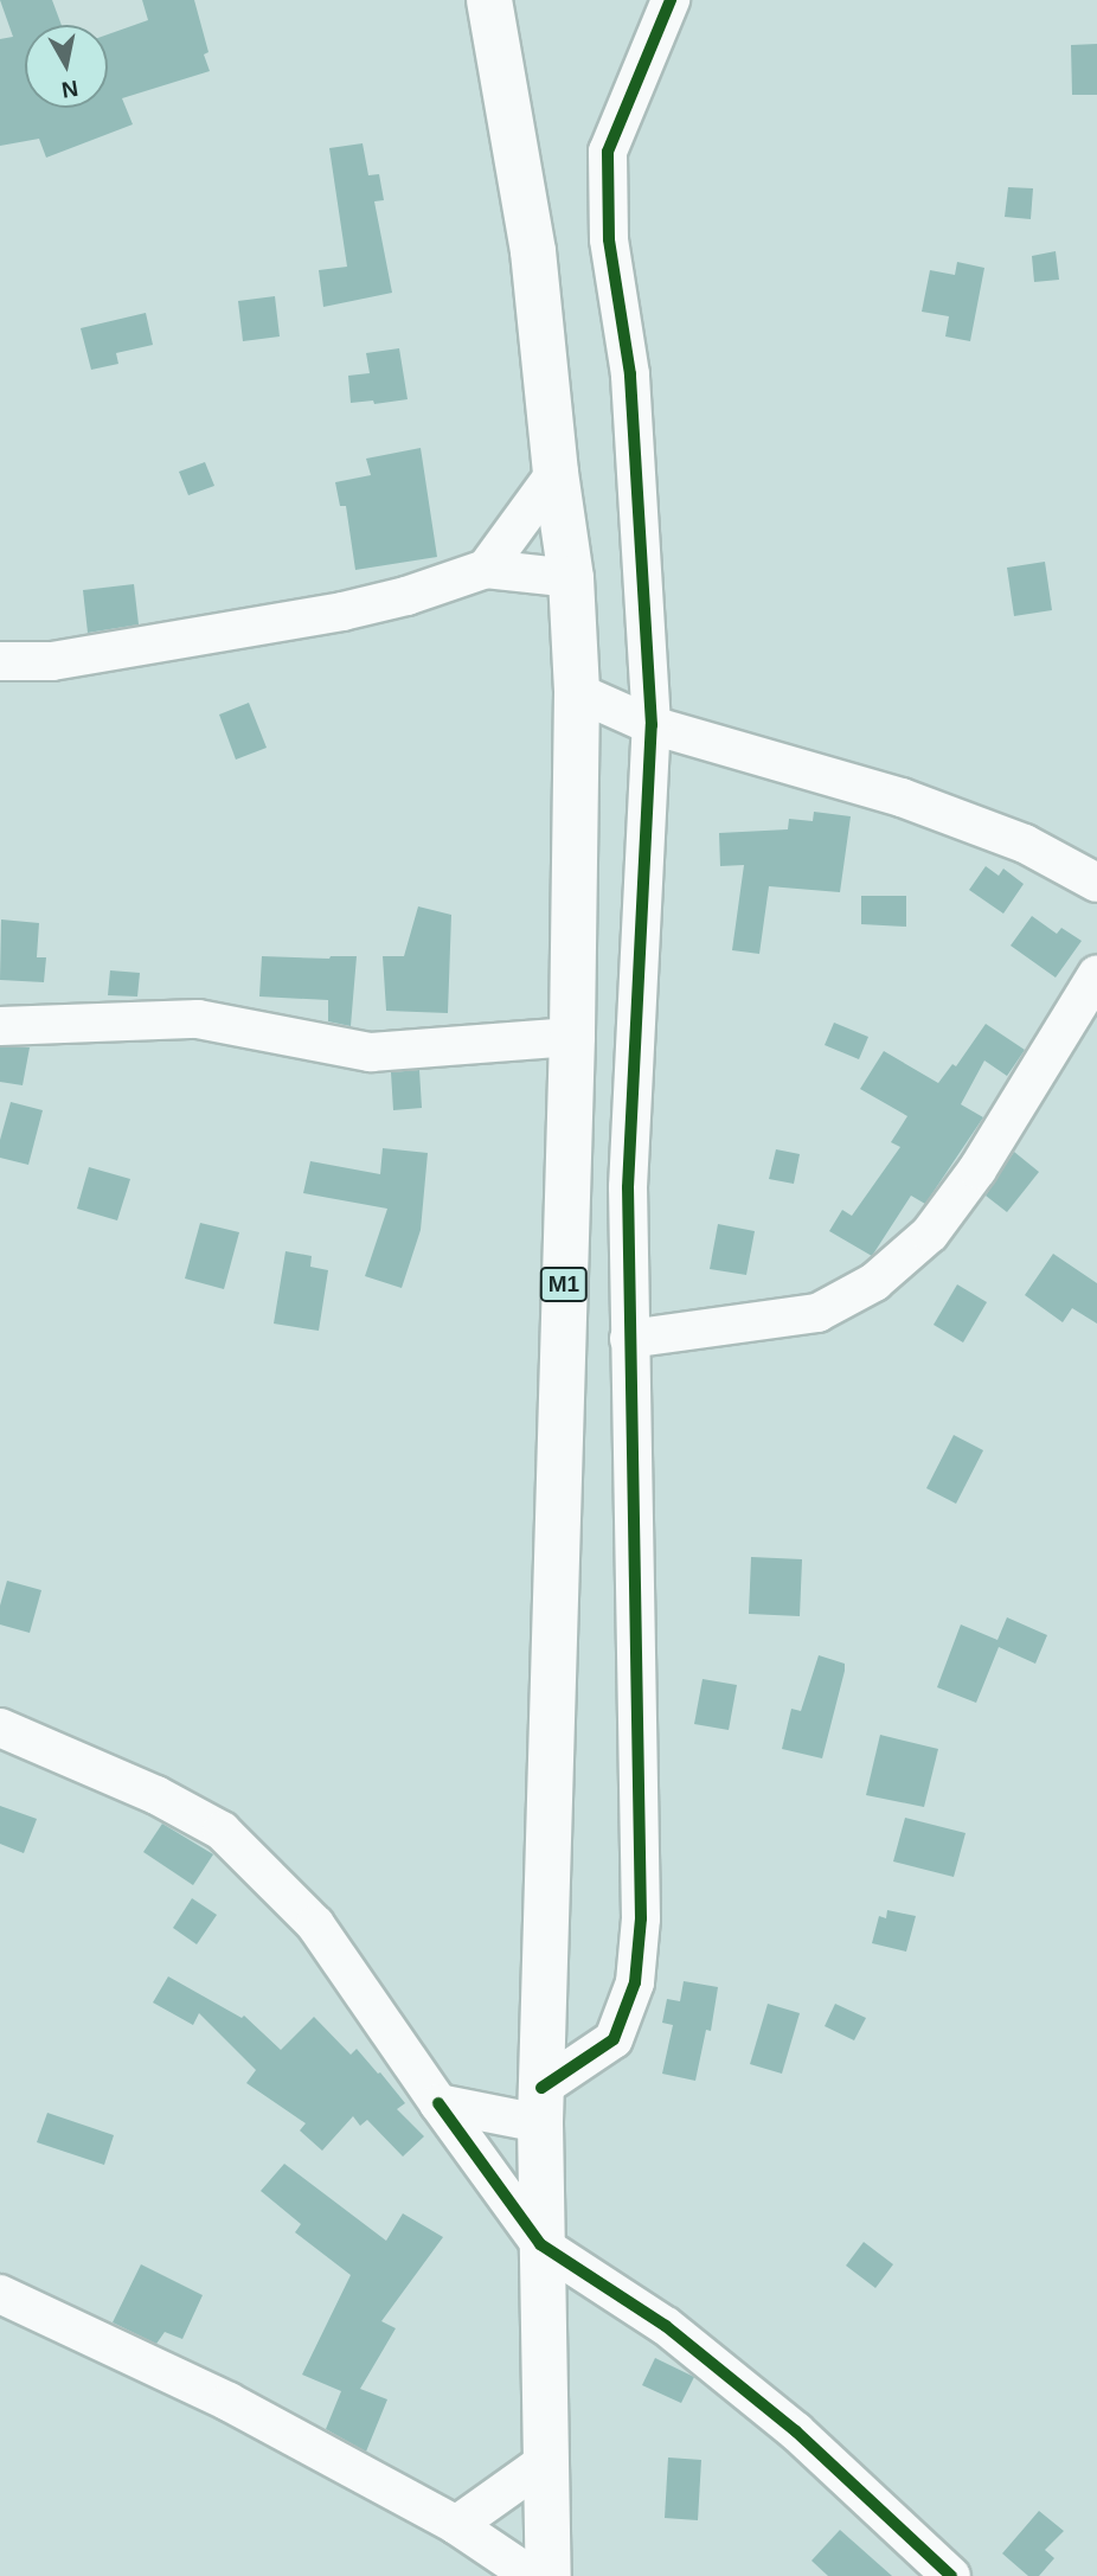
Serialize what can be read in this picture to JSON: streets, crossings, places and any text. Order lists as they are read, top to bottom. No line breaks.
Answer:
{"streets":{"highway":["M1"]},"north":"bottom"}
